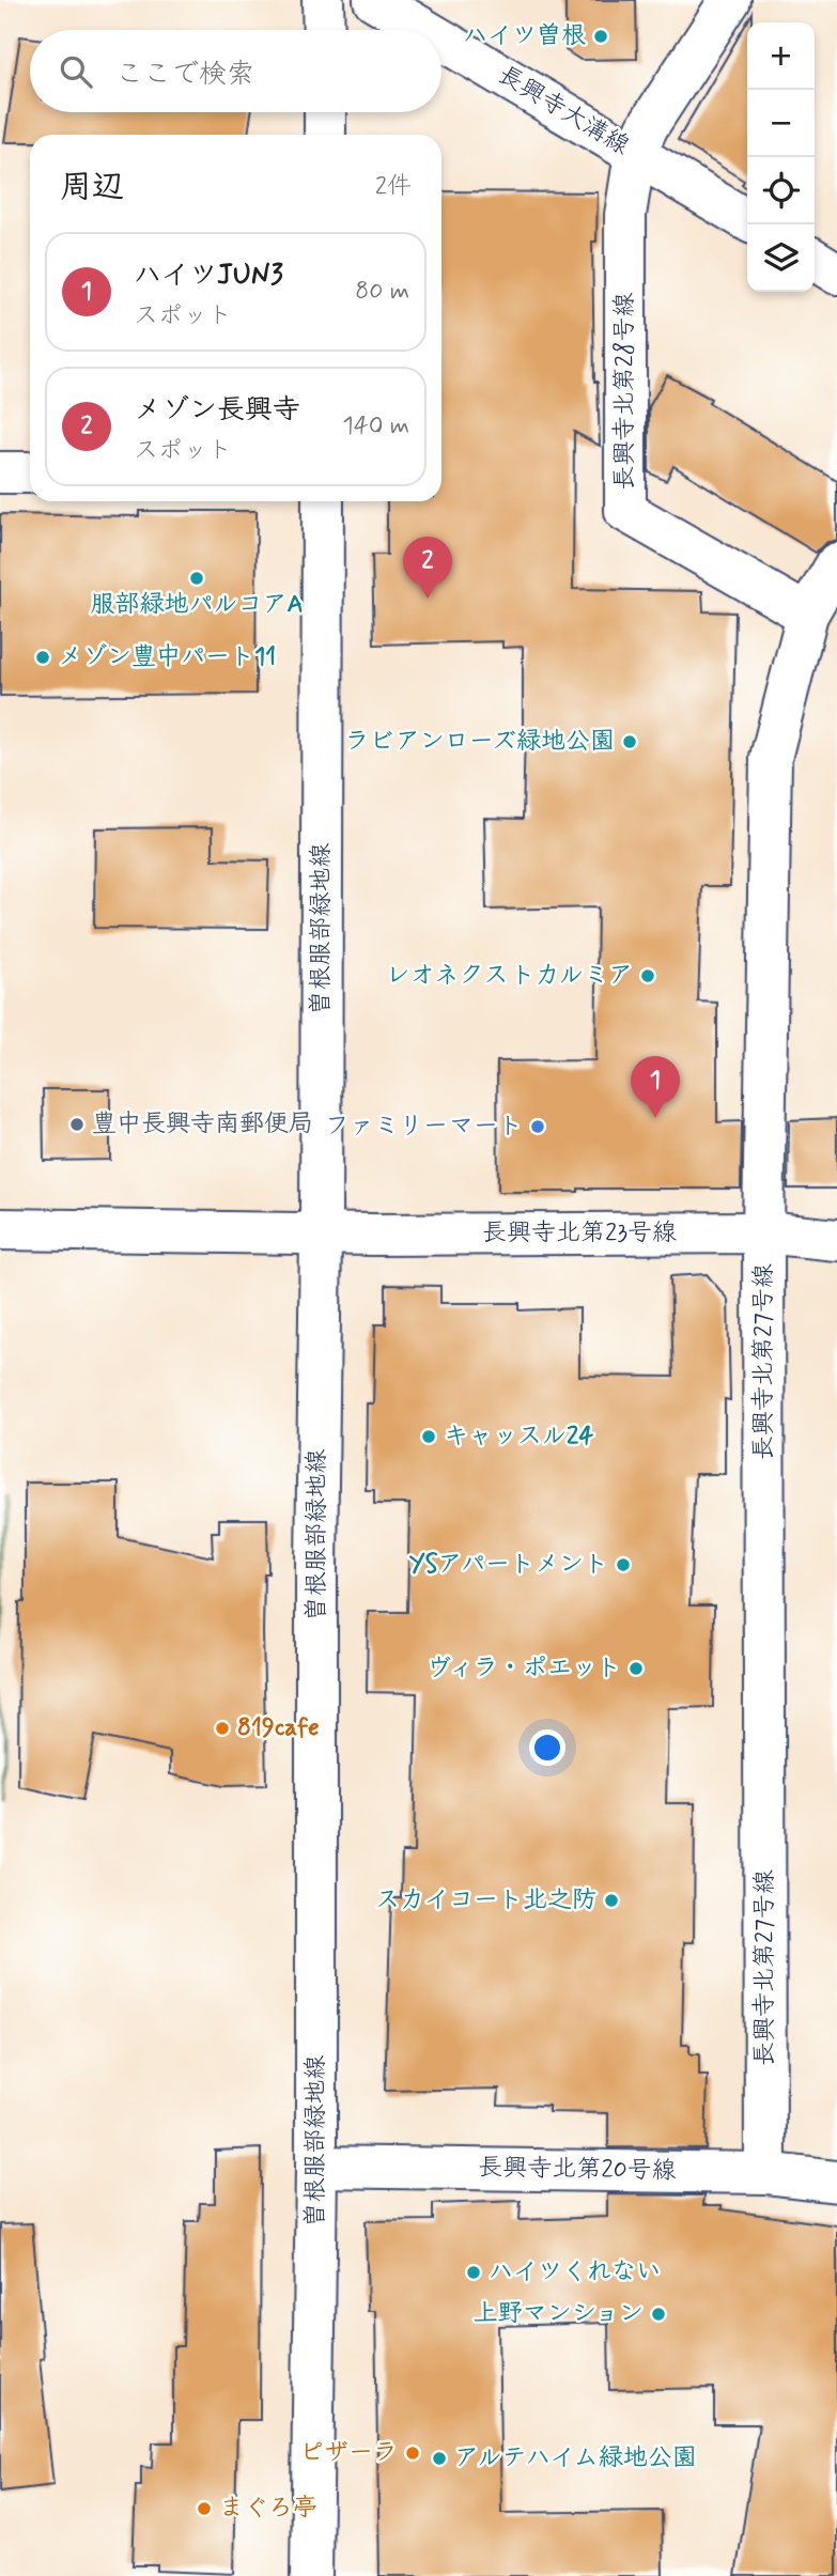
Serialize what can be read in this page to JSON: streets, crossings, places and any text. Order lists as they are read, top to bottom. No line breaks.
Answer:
{"streets":{"street":["長興寺大溝線","長興寺北第28号線","曽根服部緑地線","長興寺北第23号線","長興寺北第27号線","長興寺北第20号線"]},"crossings":[["長興寺大溝線","長興寺北第28号線"],["長興寺北第28号線","長興寺北第27号線"],["曽根服部緑地線","長興寺北第23号線"],["曽根服部緑地線","長興寺北第20号線"],["長興寺北第23号線","長興寺北第27号線"],["長興寺北第27号線","長興寺北第20号線"]],"places":["ハイツ曽根","服部緑地パルコアA","メゾン豊中パート11","ラビアンローズ緑地公園","レオネクストカルミア","豊中長興寺南郵便局","ファミリーマート","キャッスル24","YSアパートメント","ヴィラ・ポエット","819cafe","スカイコート北之防","ハイツくれない","上野マンション","ピザーラ","アルテハイム緑地公園","まぐろ亭"],"page":{"map_buttons":["+","−"],"search":"ここで検索","heading":["周辺","2件"],"list":[{"mark":"1","name":"ハイツJUN3","note":"スポット","value":"80 m"},{"mark":"2","name":"メゾン長興寺","note":"スポット","value":"140 m"}],"pins":["2","1"]}}
